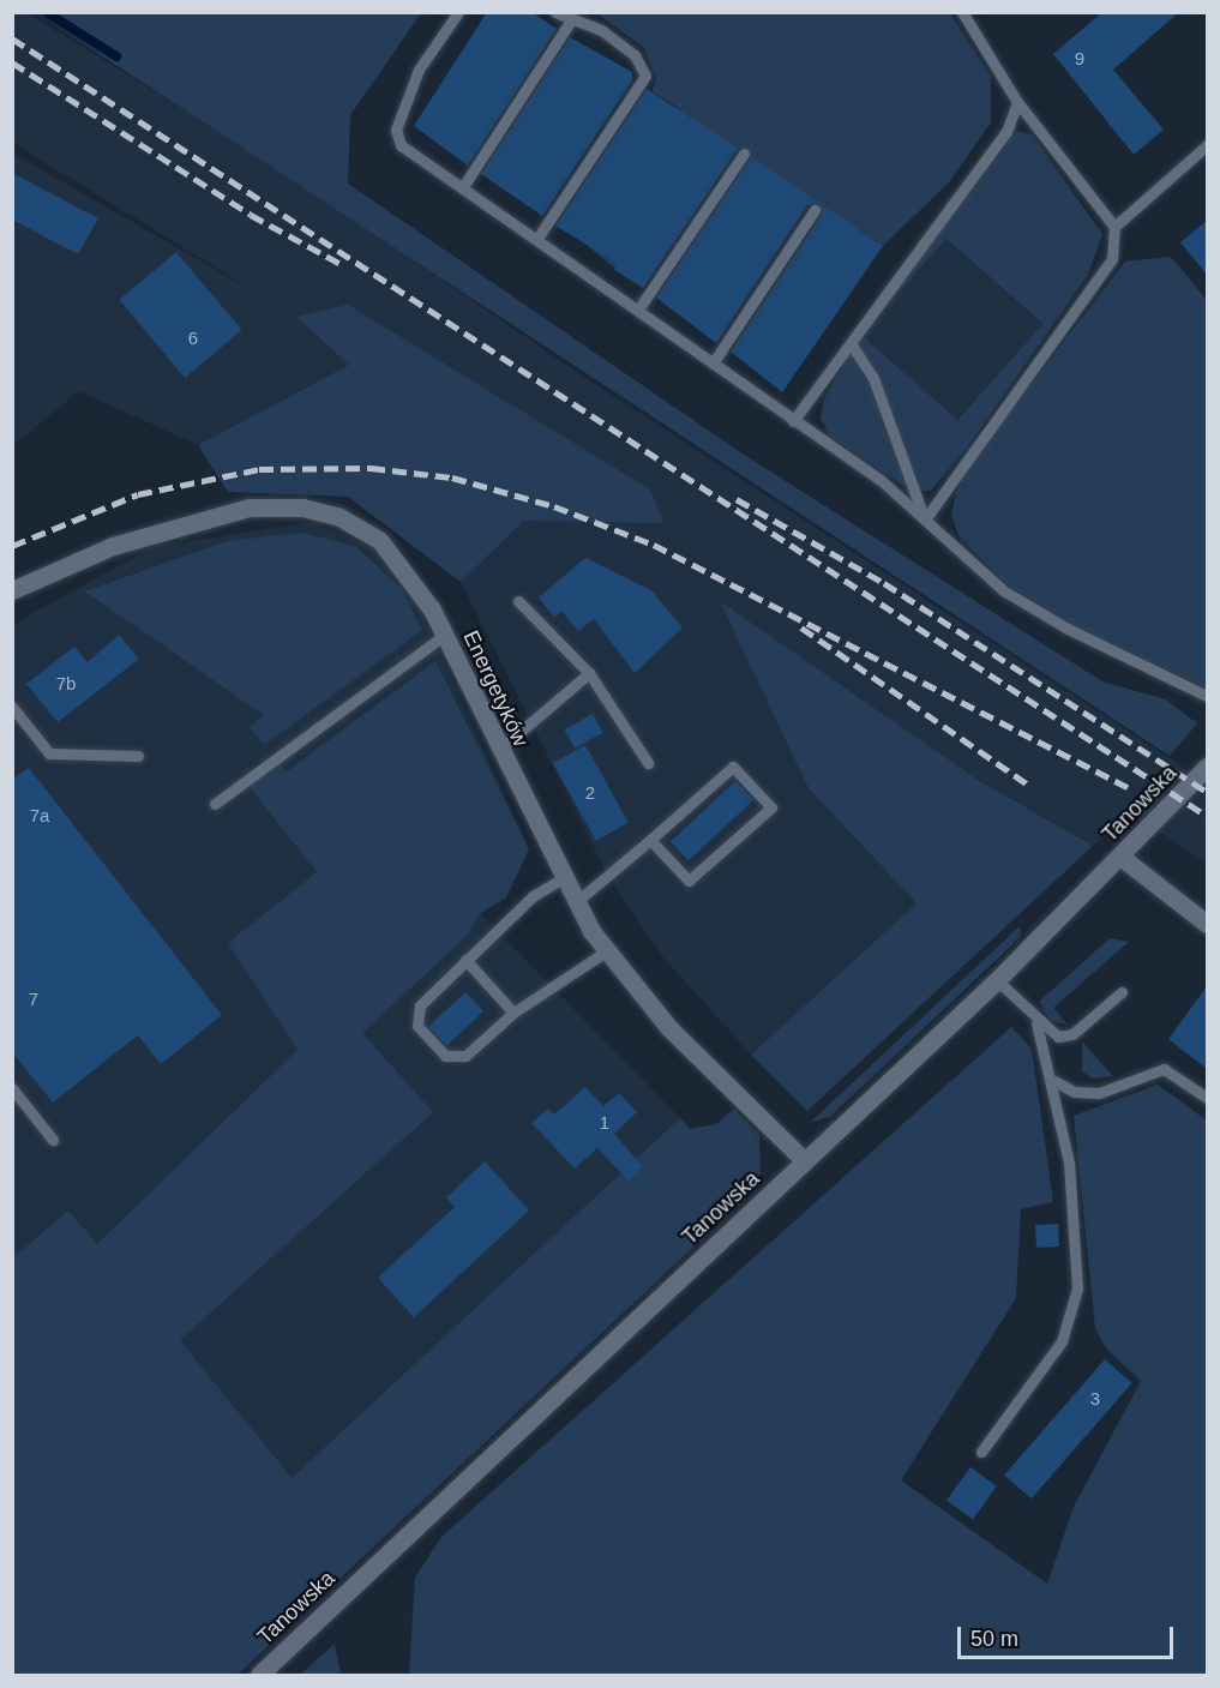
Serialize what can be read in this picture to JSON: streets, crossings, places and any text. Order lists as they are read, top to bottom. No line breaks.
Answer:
{"streets":{"main road":["Energetyków","Tanowska"]},"crossings":[["Energetyków","Tanowska"]],"house_numbers":["9","6","7b","2","7a","7","1","3"],"scale_bar":"50 m"}
